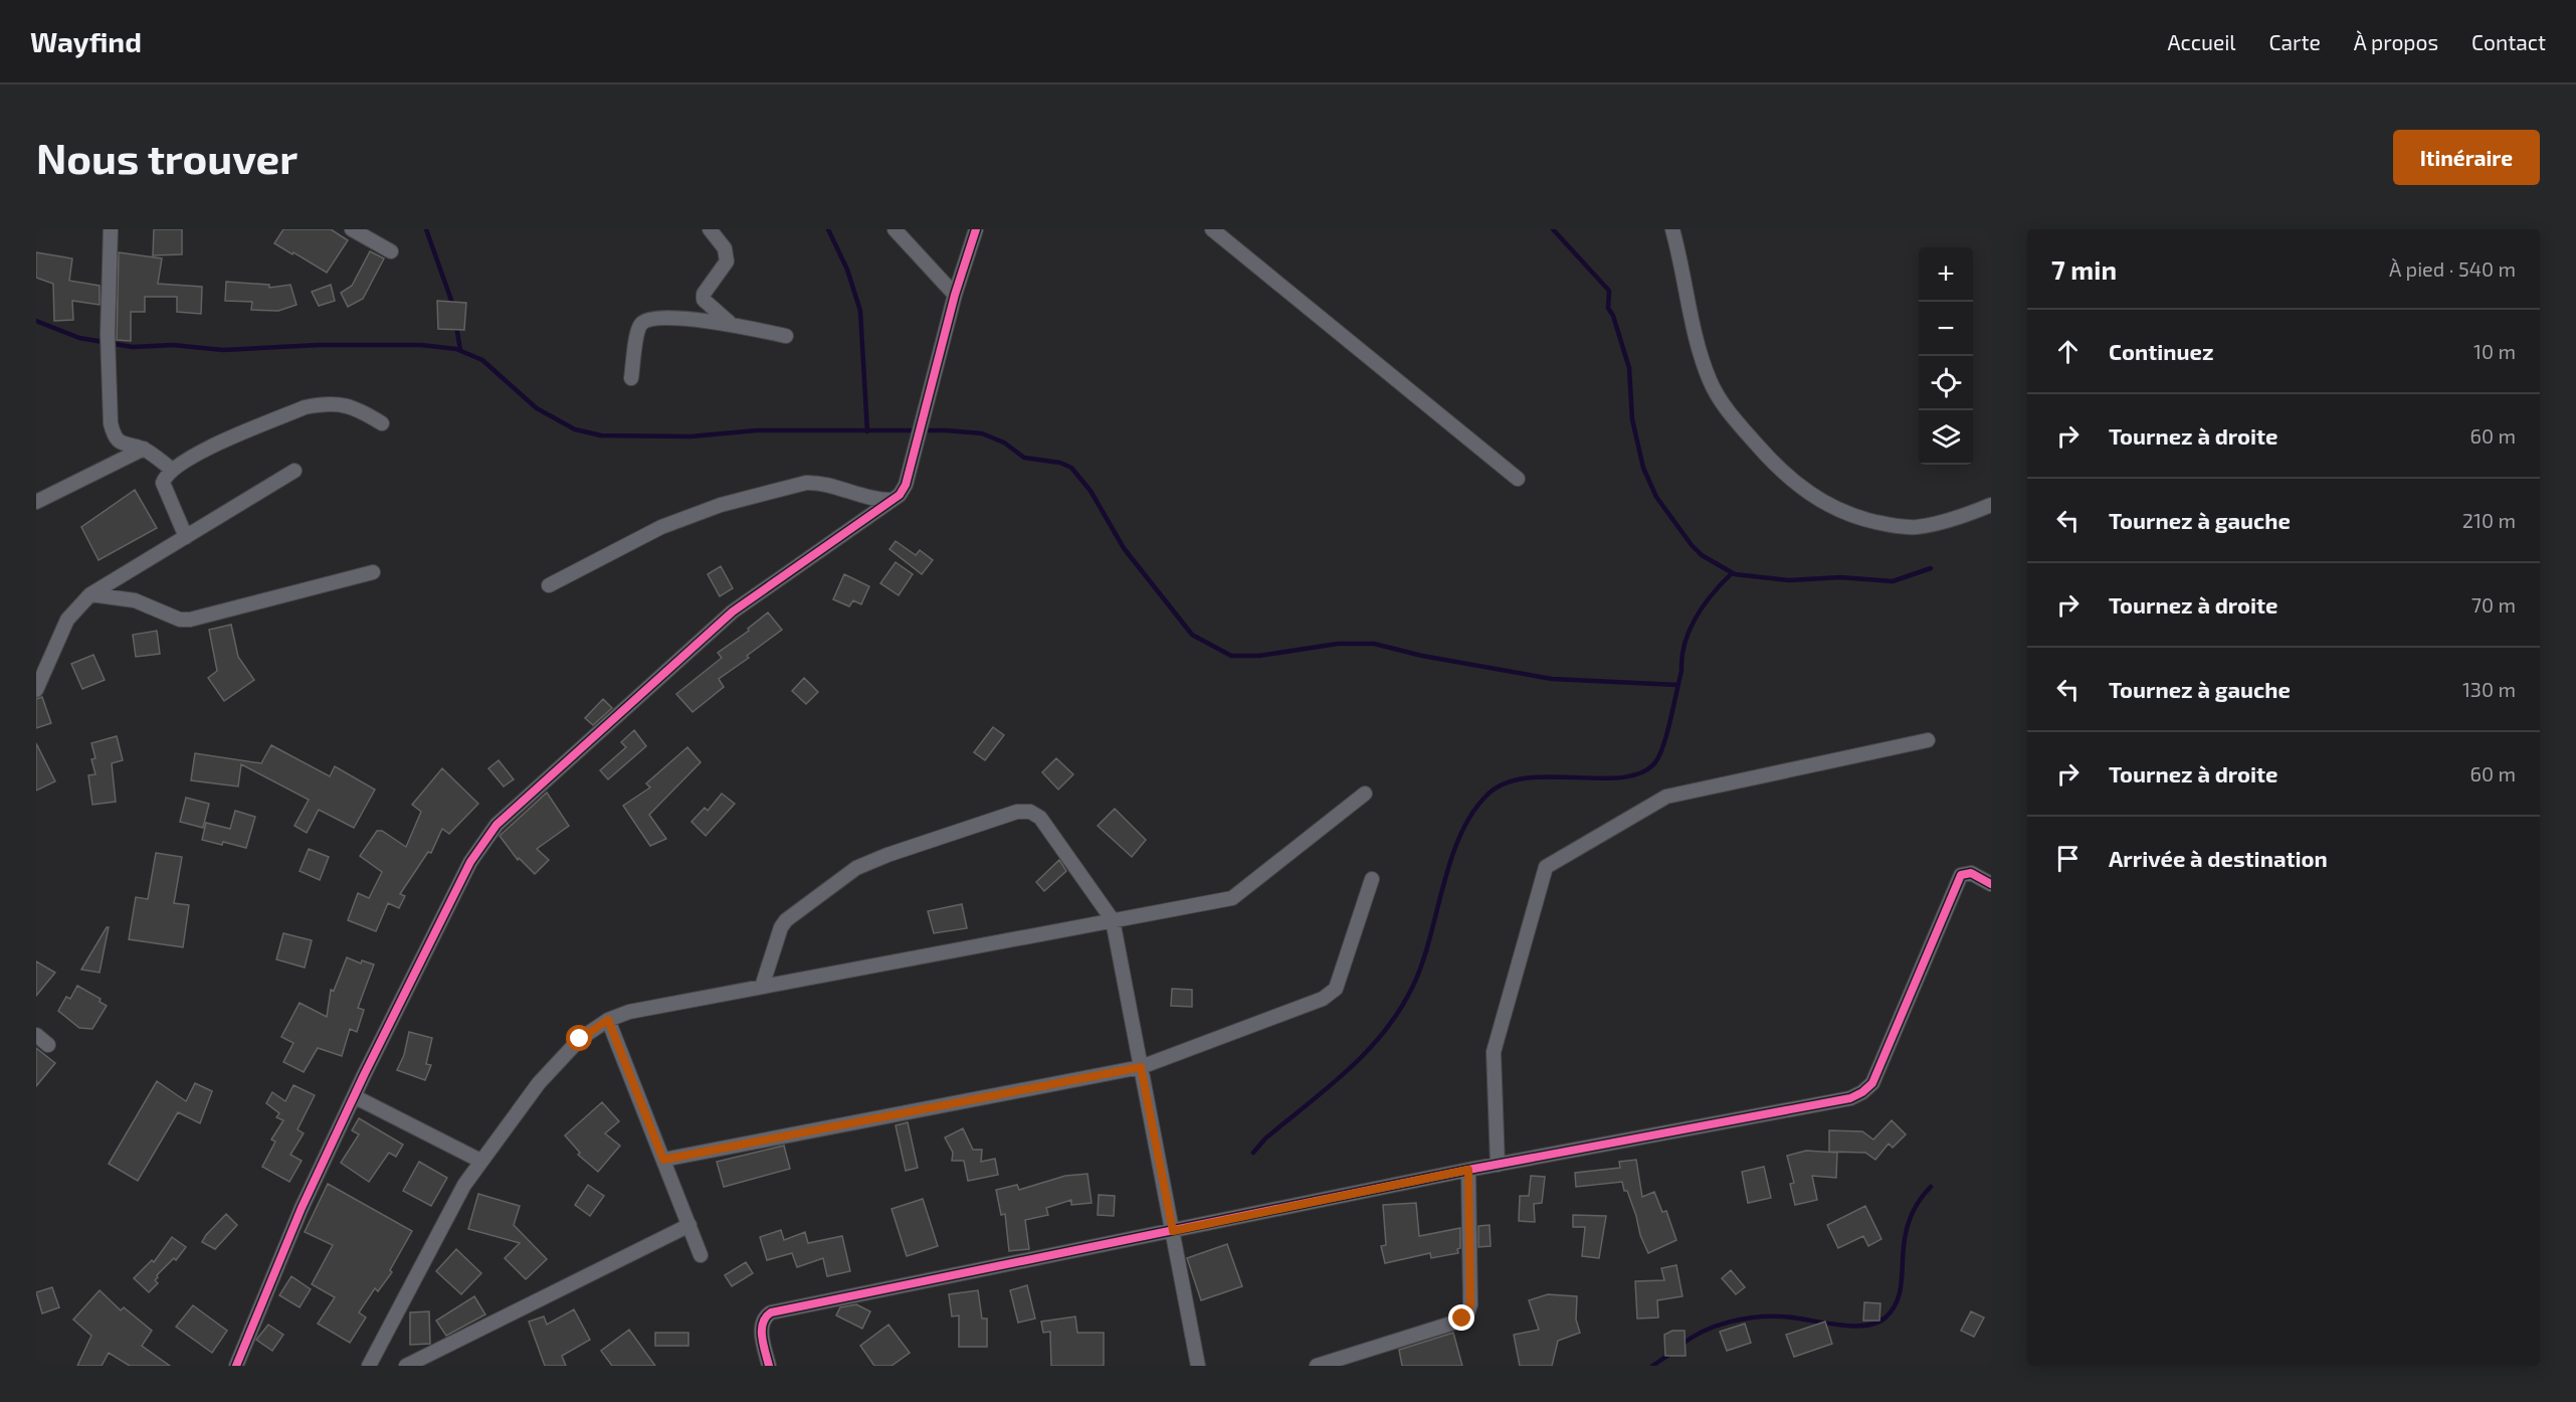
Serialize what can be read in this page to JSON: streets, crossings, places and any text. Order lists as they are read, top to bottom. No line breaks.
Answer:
{"page":{"header":"Wayfind","nav":["Accueil","Carte","À propos","Contact"],"buttons":"Itinéraire","title":"Nous trouver","heading":["7 min","À pied · 540 m"],"map_buttons":["+","−"],"list":[["Continuez","10 m"],["Tournez à droite","60 m"],["Tournez à gauche","210 m"],["Tournez à droite","70 m"],["Tournez à gauche","130 m"],["Tournez à droite","60 m"],"Arrivée à destination"]}}
